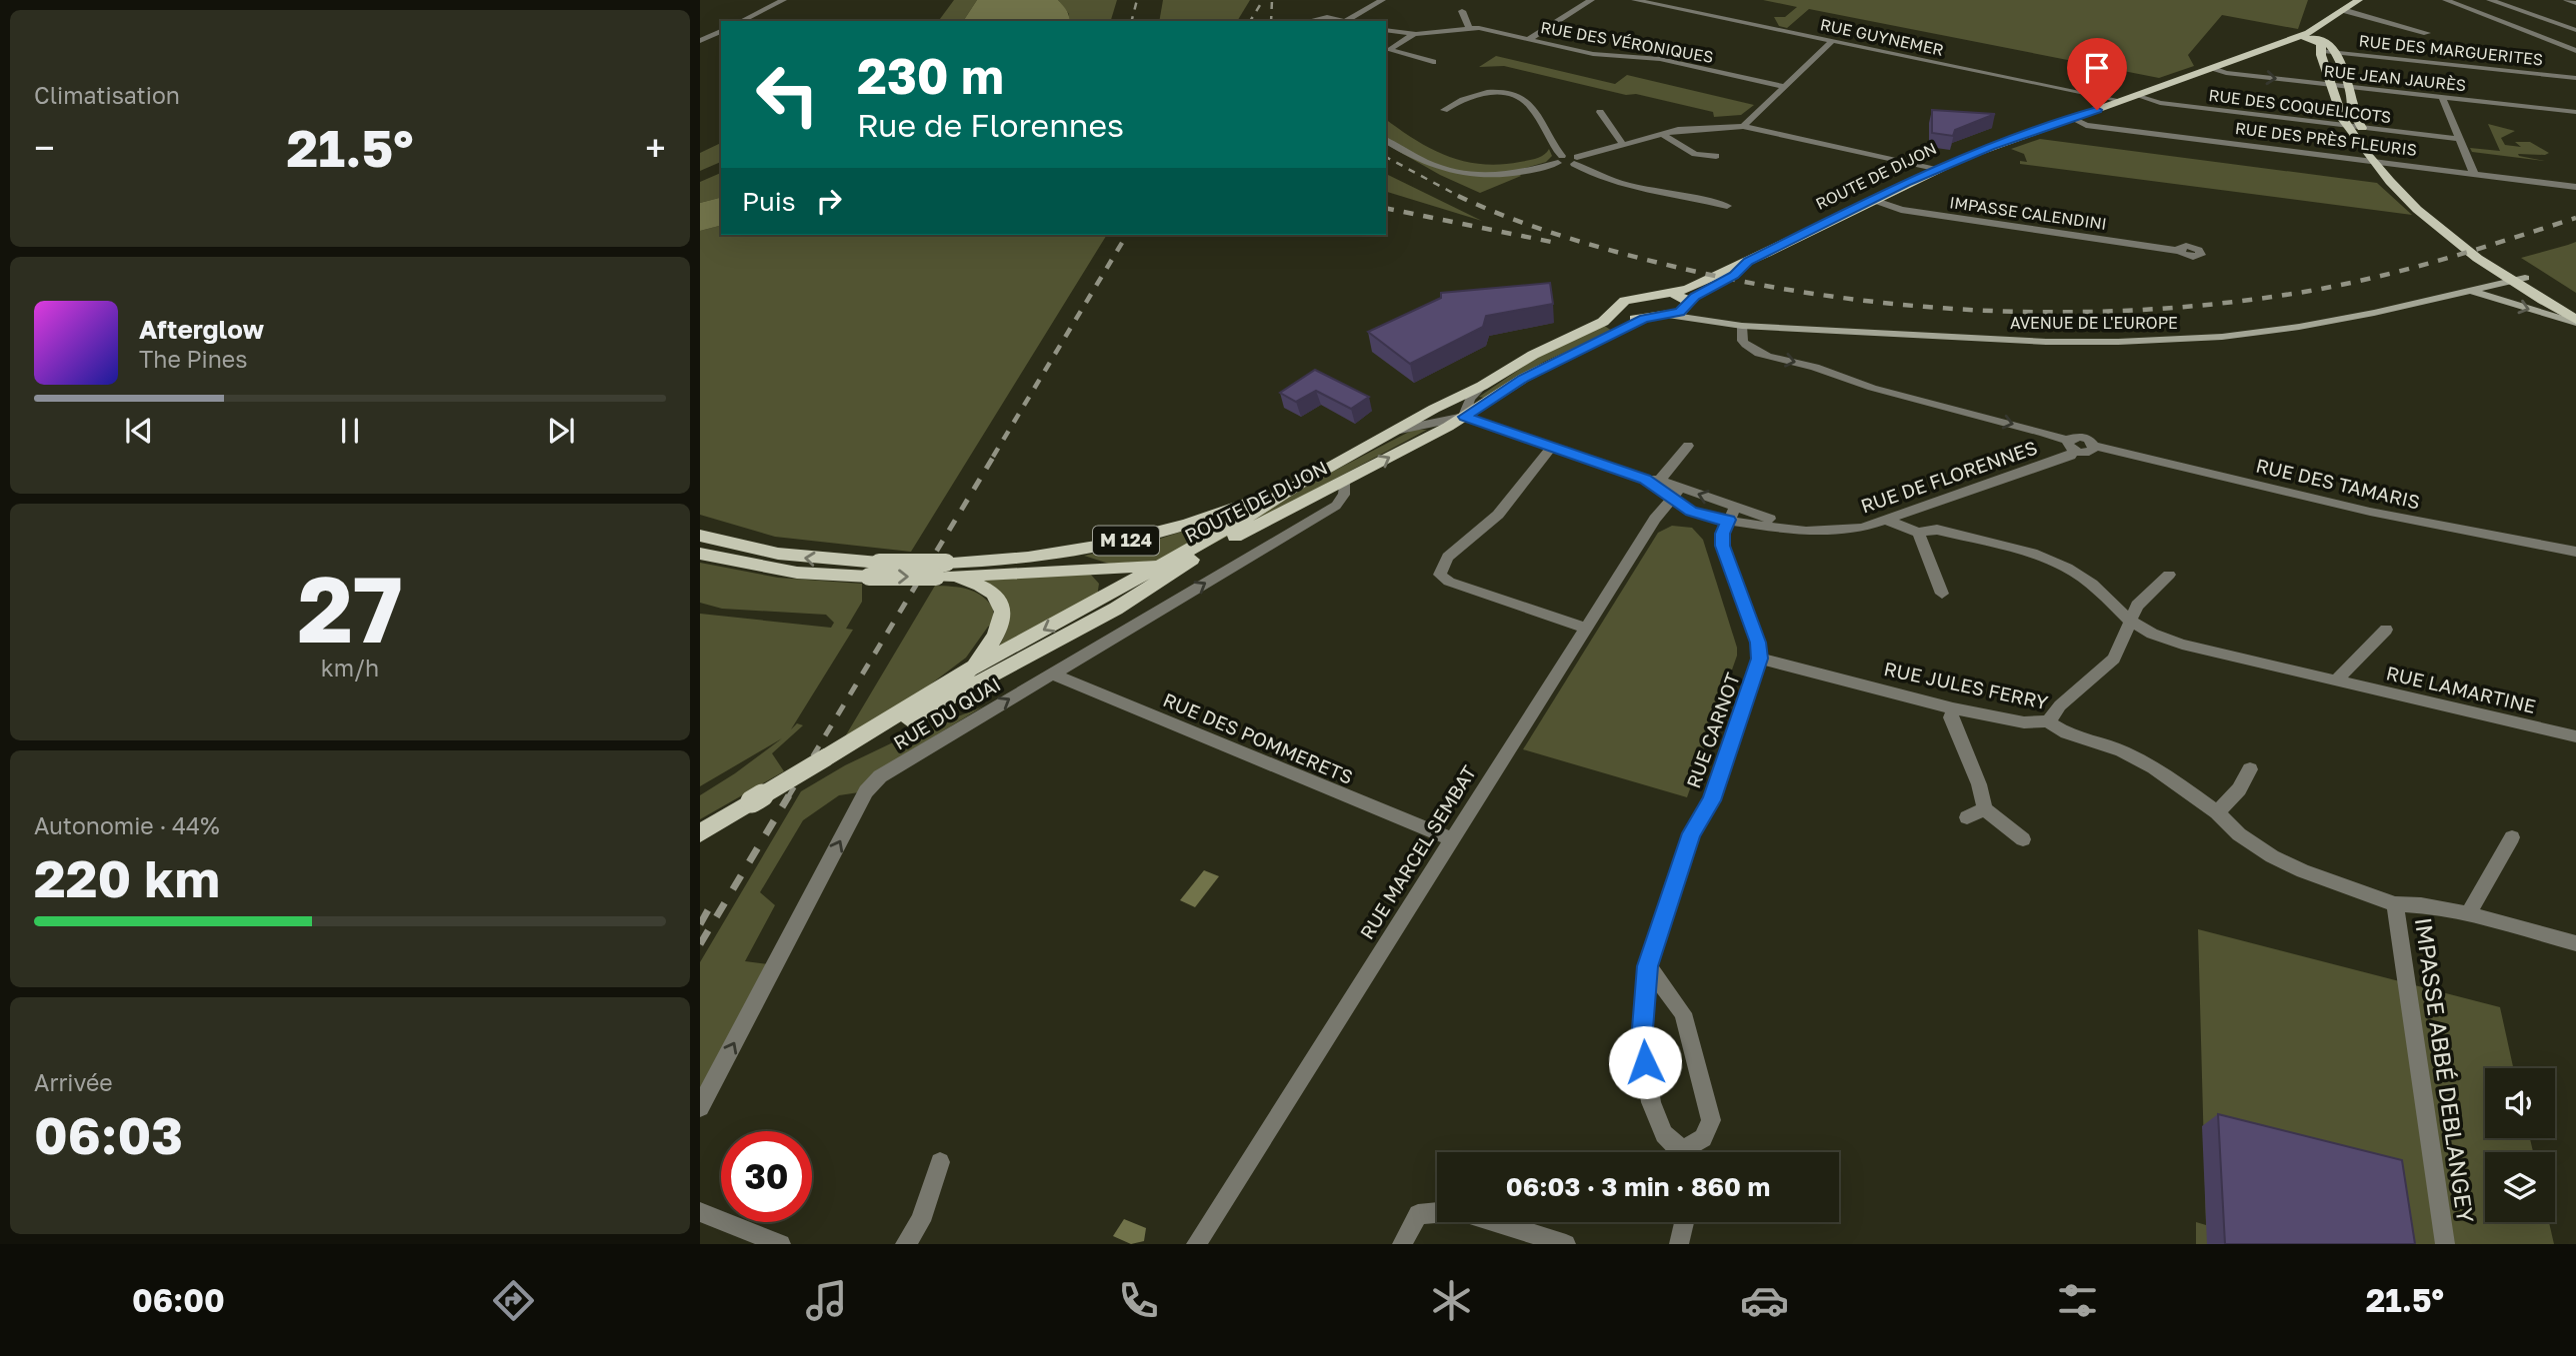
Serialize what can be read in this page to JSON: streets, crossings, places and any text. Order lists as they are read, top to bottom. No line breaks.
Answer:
{"streets":{"main road":["ROUTE DE DIJON","AVENUE DE L'EUROPE","M 124"],"street":["RUE GUYNEMER","RUE DES VÉRONIQUES","RUE DES MARGUERITES","RUE JEAN JAURÈS","RUE DES COQUELICOTS","RUE DES PRÈS FLEURIS","IMPASSE CALENDINI","RUE DE FLORENNES","RUE DES TAMARIS","RUE JULES FERRY","RUE LAMARTINE","RUE DU QUAI","RUE CARNOT","RUE DES POMMERETS","RUE MARCEL SEMBAT","IMPASSE ABBÉ DEBLANGEY"]},"crossings":[["RUE GUYNEMER","ROUTE DE DIJON"],["RUE JEAN JAURÈS","ROUTE DE DIJON"],["RUE DES COQUELICOTS","ROUTE DE DIJON"],["RUE DES PRÈS FLEURIS","ROUTE DE DIJON"],["ROUTE DE DIJON","IMPASSE CALENDINI"],["ROUTE DE DIJON","AVENUE DE L'EUROPE"],["ROUTE DE DIJON","RUE DE FLORENNES"],["ROUTE DE DIJON","M 124"],["ROUTE DE DIJON","RUE DU QUAI"],["RUE DE FLORENNES","RUE DES TAMARIS"],["RUE DE FLORENNES","RUE CARNOT"],["RUE DE FLORENNES","RUE MARCEL SEMBAT"],["RUE JULES FERRY","RUE CARNOT"],["RUE JULES FERRY","IMPASSE ABBÉ DEBLANGEY"],["RUE DU QUAI","RUE DES POMMERETS"],["RUE DES POMMERETS","RUE MARCEL SEMBAT"]],"one_way":["RUE DU QUAI"],"page":{"tile":["Climatisation",["27","km/h"],["Autonomie · 44%","220 km"],["Arrivée","06:03"]],"turn":["230 m","Rue de Florennes"],"heat":["−","21.5°","+"],"then":"Puis","song":["Afterglow","The Pines"],"limit":"30","trip":"06:03 · 3 min · 860 m","tabs":["06:00","21.5°"]}}
